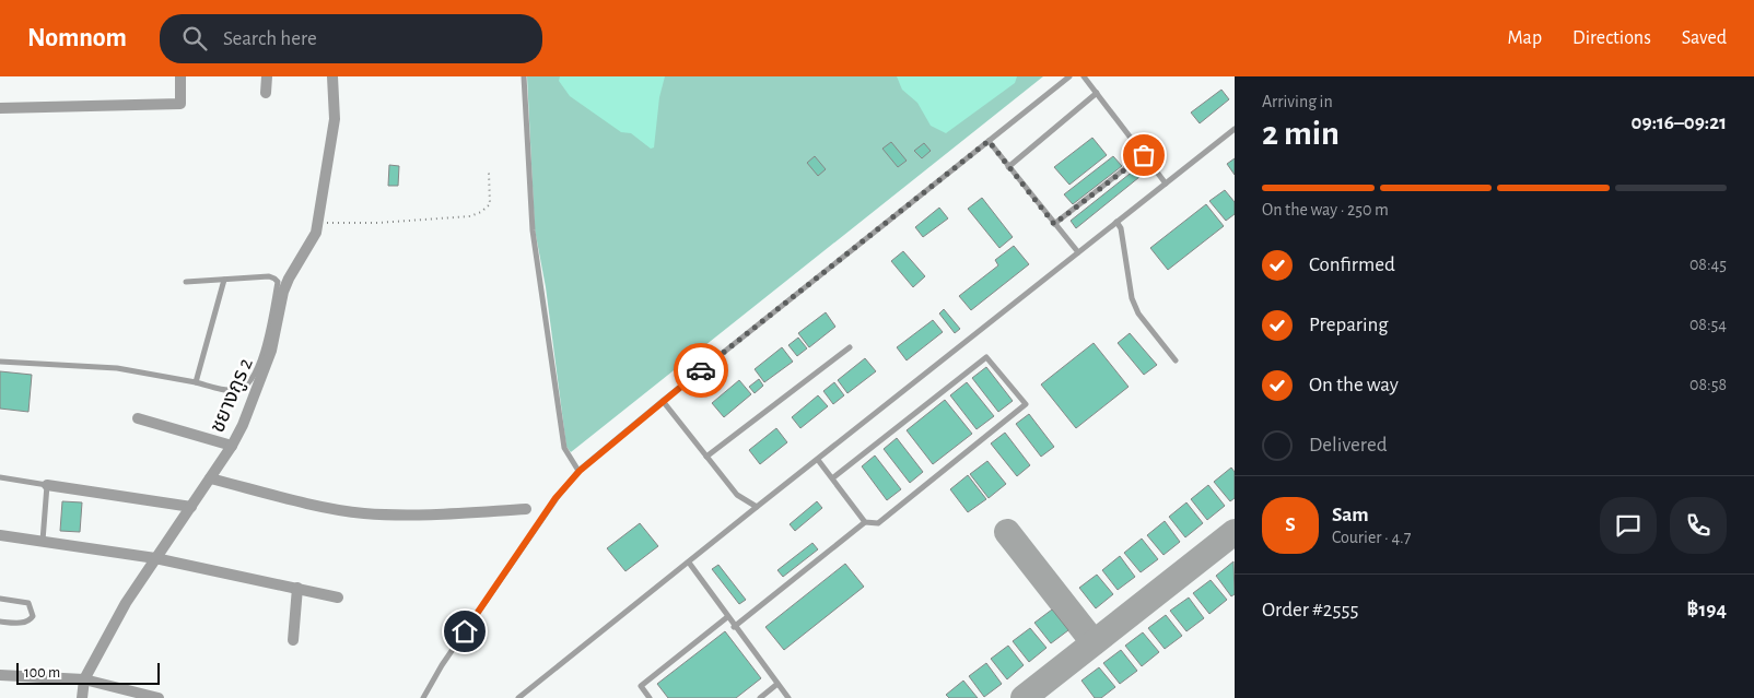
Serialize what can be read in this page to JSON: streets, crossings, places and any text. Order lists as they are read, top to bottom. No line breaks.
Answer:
{"streets":{"street":["ชยางกูร 2"]},"scale_bar":"100 m","page":{"header":"Nomnom","search":"Search here","nav":["Map","Directions","Saved"],"heading":["2 min","Arriving in","09:16–09:21"],"panel":["Sam","Courier · 4.7","Order #2555","฿194"],"bar":"On the way · 250 m","list":[["Confirmed","08:45"],["Preparing","08:54"],["On the way","08:58"],"Delivered"],"round":"S","scale":"100 m"}}
